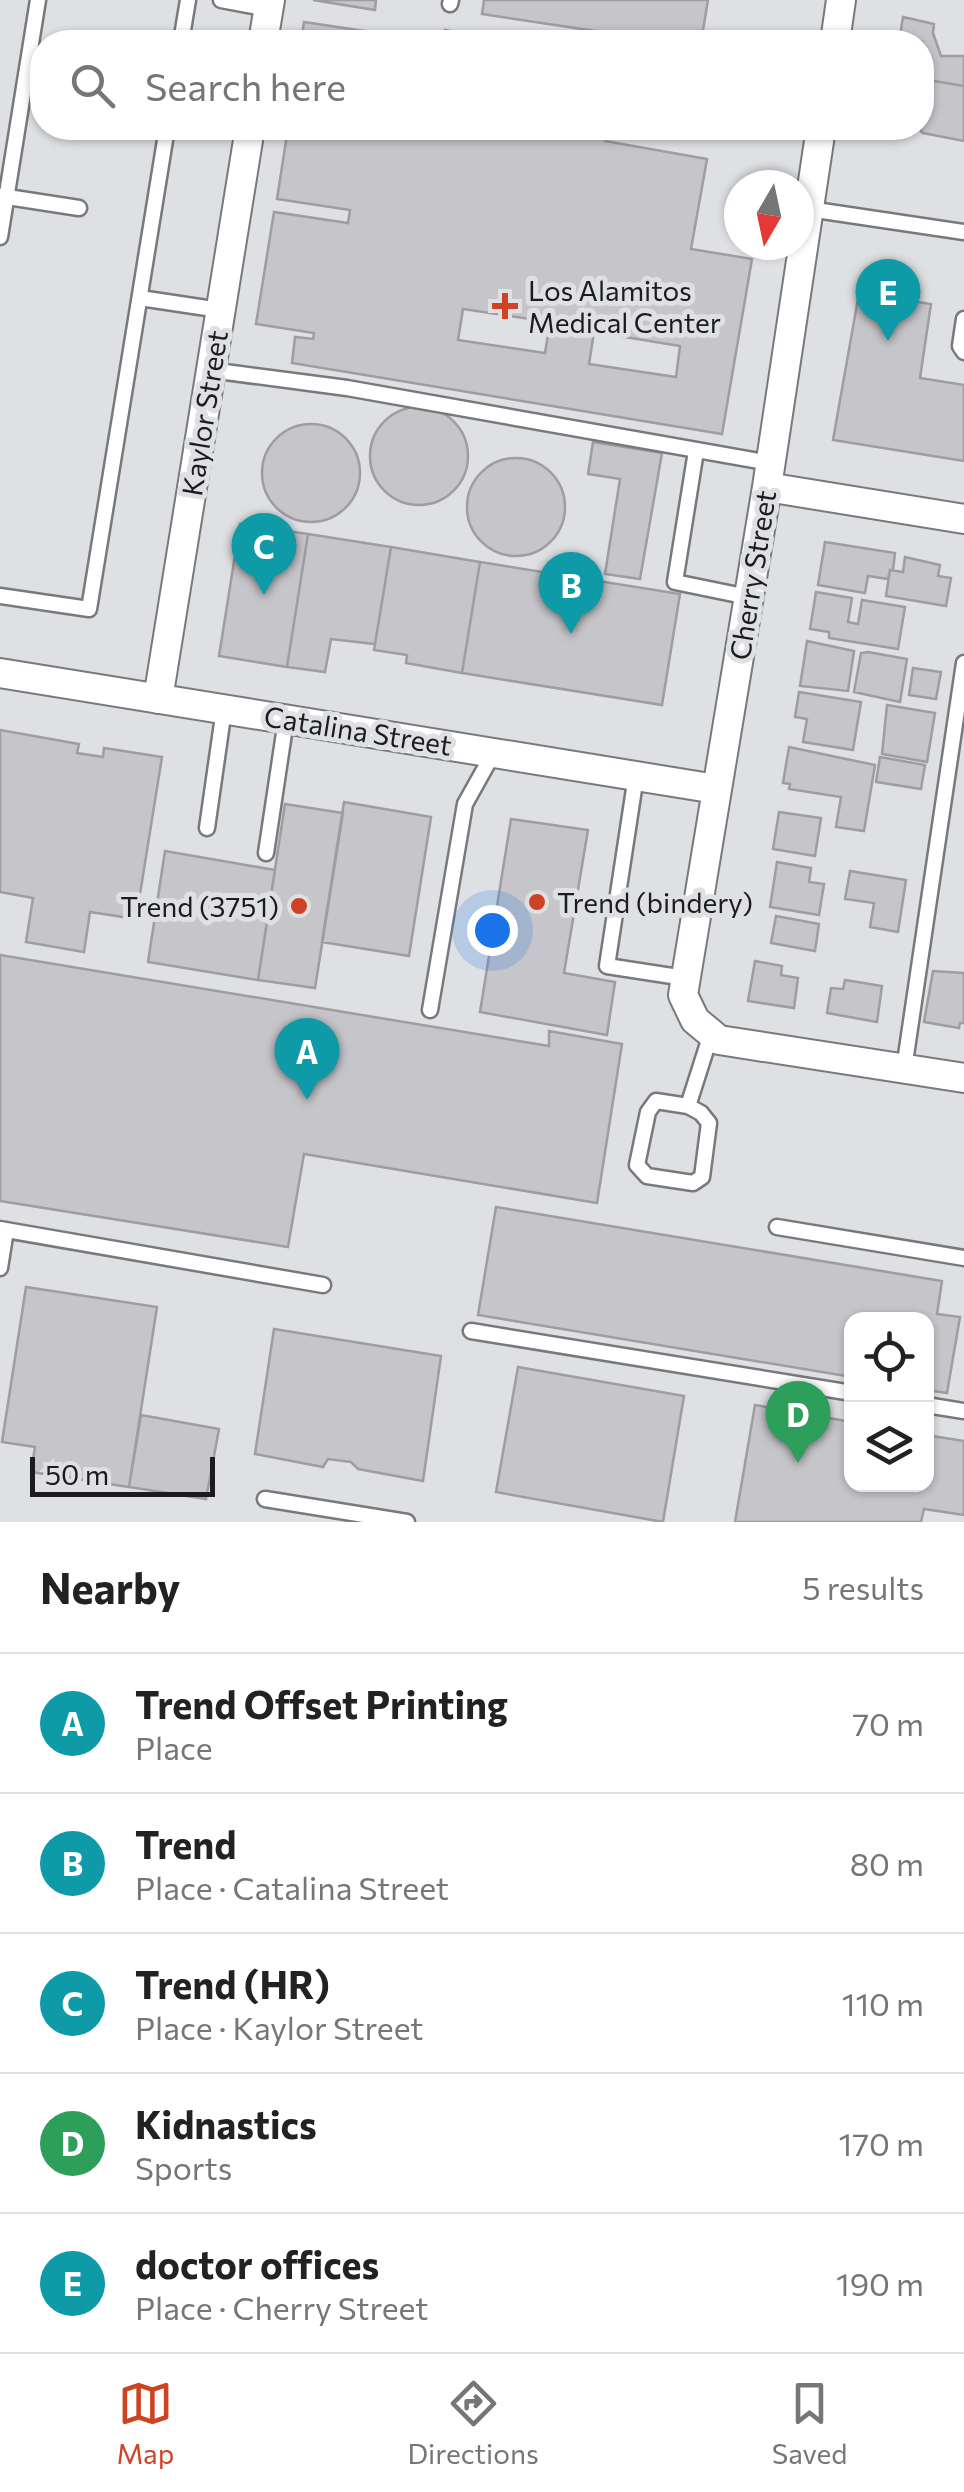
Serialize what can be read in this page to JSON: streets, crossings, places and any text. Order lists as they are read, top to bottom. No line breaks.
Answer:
{"streets":{"street":["Kaylor Street","Cherry Street","Catalina Street"]},"crossings":[["Kaylor Street","Catalina Street"],["Cherry Street","Catalina Street"]],"places":{"health":["Los Alamitos Medical Center"],"other":["Trend (bindery)","Trend (3751)"]},"scale_bar":"50 m","north":"bottom","page":{"search":"Search here","pins":["E","C","B","A","D"],"scale":"50 m","heading":["Nearby","5 results"],"list":[{"mark":"A","name":"Trend Offset Printing","note":"Place","value":"70 m"},{"mark":"B","name":"Trend","note":"Place · Catalina Street","value":"80 m"},{"mark":"C","name":"Trend (HR)","note":"Place · Kaylor Street","value":"110 m"},{"mark":"D","name":"Kidnastics","note":"Sports","value":"170 m"},{"mark":"E","name":"doctor offices","note":"Place · Cherry Street","value":"190 m"}],"nav":["Map","Directions","Saved"]}}
